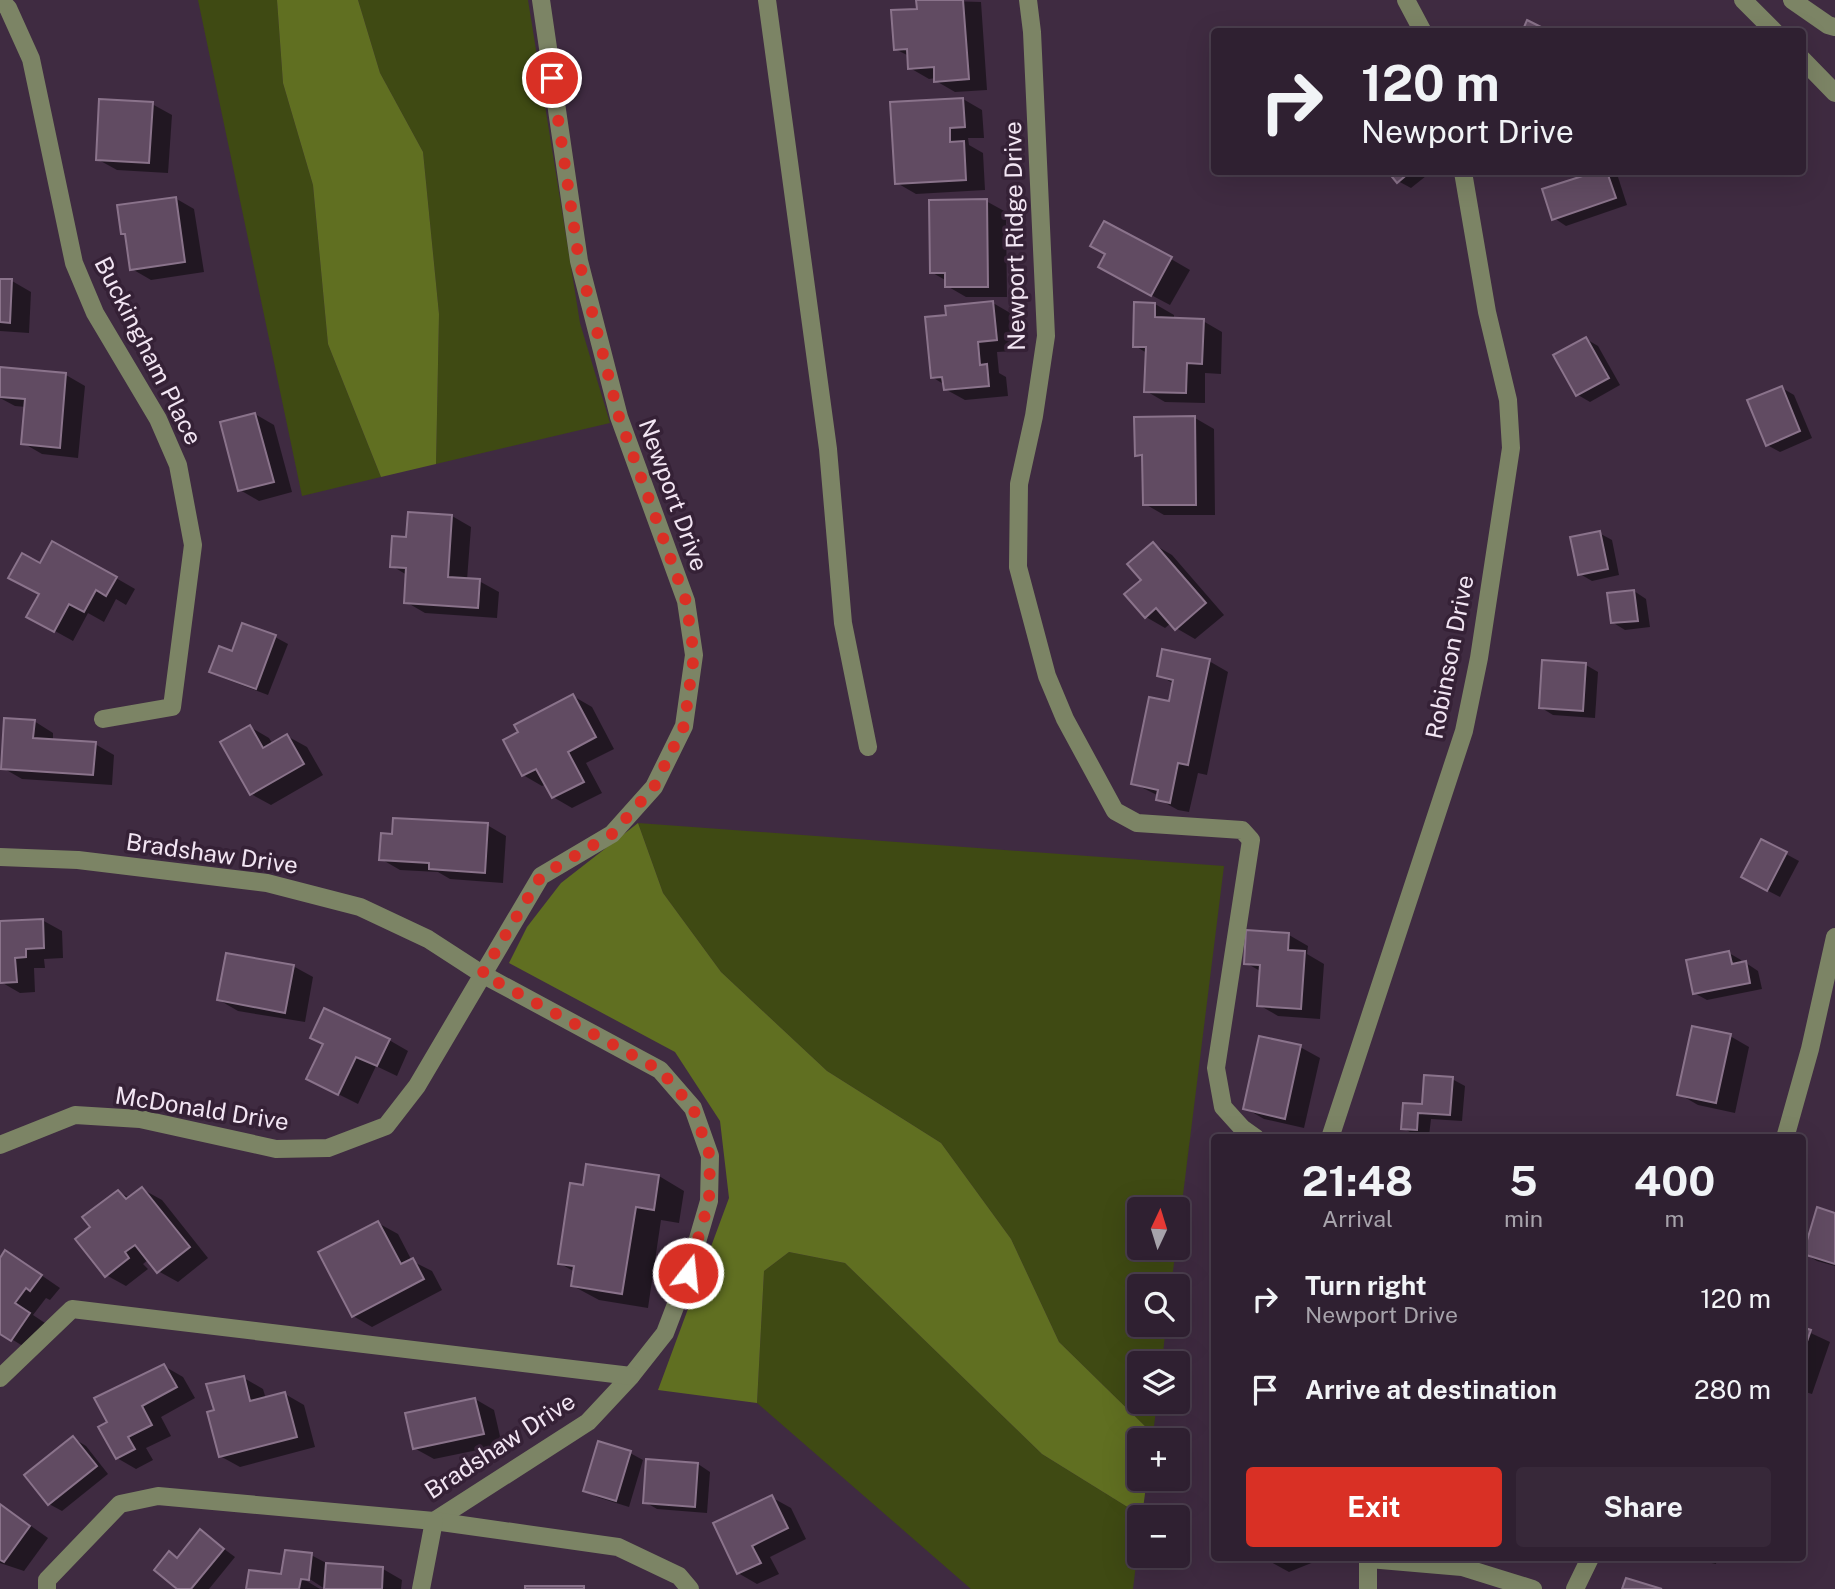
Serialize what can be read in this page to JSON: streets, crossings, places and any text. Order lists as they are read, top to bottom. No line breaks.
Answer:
{"streets":{"street":["Newport Ridge Drive","Buckingham Place","Newport Drive","Robinson Drive","Bradshaw Drive","McDonald Drive"]},"crossings":[["Newport Drive","Bradshaw Drive"],["Newport Drive","McDonald Drive"],["Bradshaw Drive","McDonald Drive"]],"north":"top","page":{"turn":["120 m","Newport Drive"],"eta":["21:48","Arrival","5","min","400","m"],"map_buttons":["+","−"],"list":[{"name":"Turn right","note":"Newport Drive","value":"120 m"},{"name":"Arrive at destination","value":"280 m"}],"buttons":["Exit","Share"]}}
